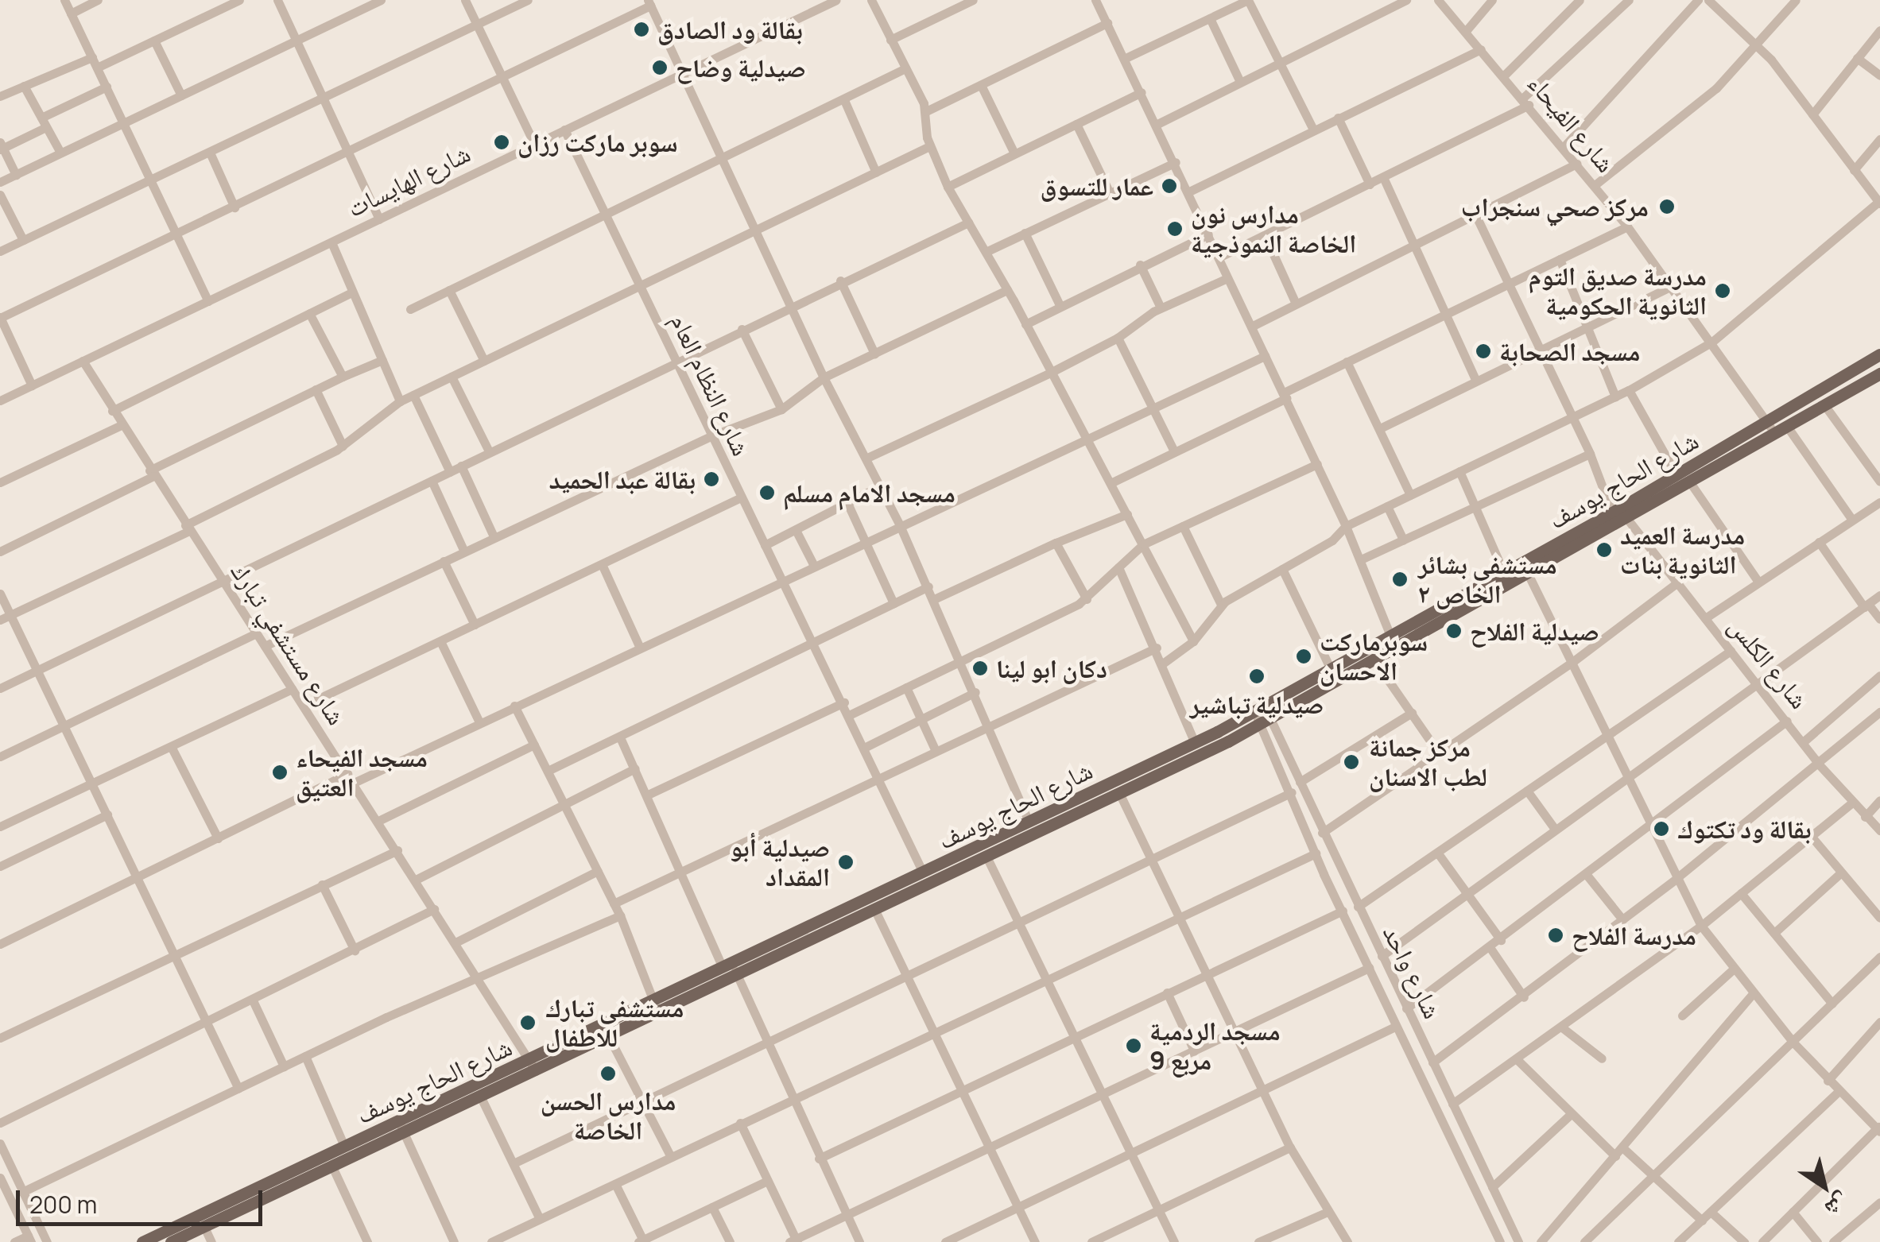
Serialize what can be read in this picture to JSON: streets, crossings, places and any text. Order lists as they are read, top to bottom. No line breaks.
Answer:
{"streets":{"main road":["شارع الحاج يوسف"],"street":["شارع الفيحاء","شارع الهايسات","شارع النظام العام","شارع مستشفي تبارك","شارع الكلس","شارع واحد"]},"crossings":[["شارع الفيحاء","شارع الحاج يوسف"],["شارع الهايسات","شارع النظام العام"],["شارع الهايسات","شارع مستشفي تبارك"],["شارع النظام العام","شارع الحاج يوسف"],["شارع الحاج يوسف","شارع مستشفي تبارك"],["شارع الحاج يوسف","شارع الكلس"],["شارع الحاج يوسف","شارع واحد"]],"places":["بقالة ود الصادق","صيدلية وضاح","سوبر ماركت رزان","عمار للتسوق","مركز صحي سنجراب","مدارس نون الخاصة النموذجية","مدرسة صديق التوم الثانوية الحكومية","مسجد الصحابة","بقالة عبد الحميد","مسجد الامام مسلم","مدرسة العميد الثانوية بنات","مستشفى بشائر الخاص ٢","صيدلية الفلاح","سوبرماركت الاحسان","دكان ابو لينا","صيدلية تباشير","مركز جمانة لطب الاسنان","مسجد الفيحاء العتيق","بقالة ود تكتوك","صيدلية أبو المقداد","مدرسة الفلاح","مستشفى تبارك للاطفال","مسجد الردمية مربع 9","مدارس الحسن الخاصة"],"scale_bar":"200 m","north":"bottom right"}
